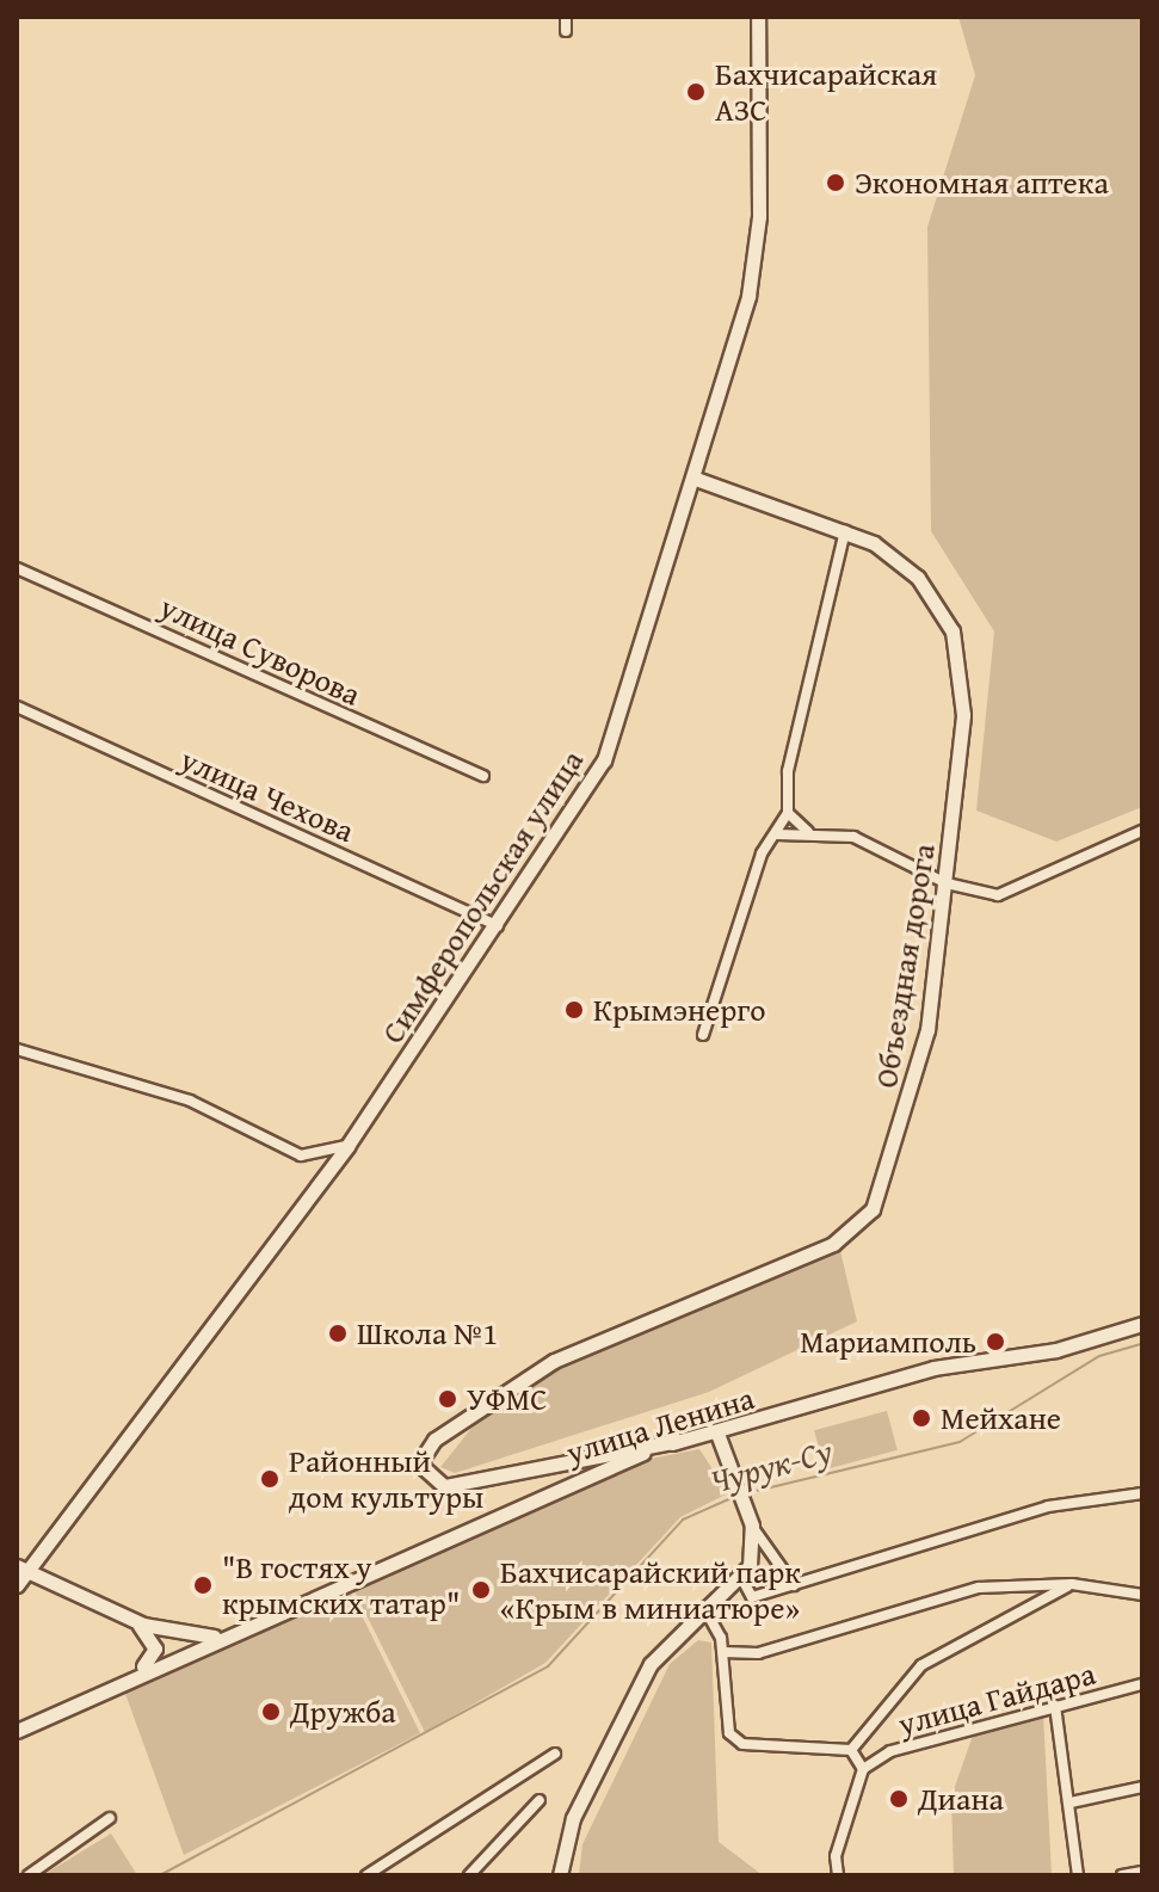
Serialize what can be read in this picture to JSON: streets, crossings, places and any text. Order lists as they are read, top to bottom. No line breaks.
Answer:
{"streets":{"main road":["Симферопольская улица","Объездная дорога","улица Ленина"],"street":["улица Суворова","улица Чехова","улица Гайдара"]},"crossings":[["улица Чехова","Симферопольская улица"],["Симферопольская улица","Объездная дорога"],["Объездная дорога","улица Ленина"]],"water":["Чурук-Су"],"places":["Бахчисарайская АЗС","Экономная аптека","Крымэнерго","Школа №1","Мариамполь","УФМС","Мейхане","Районный дом культуры","\"В гостях у крымских татар\"","Бахчисарайский парк «Крым в миниатюре»","Дружба","Диана"]}
